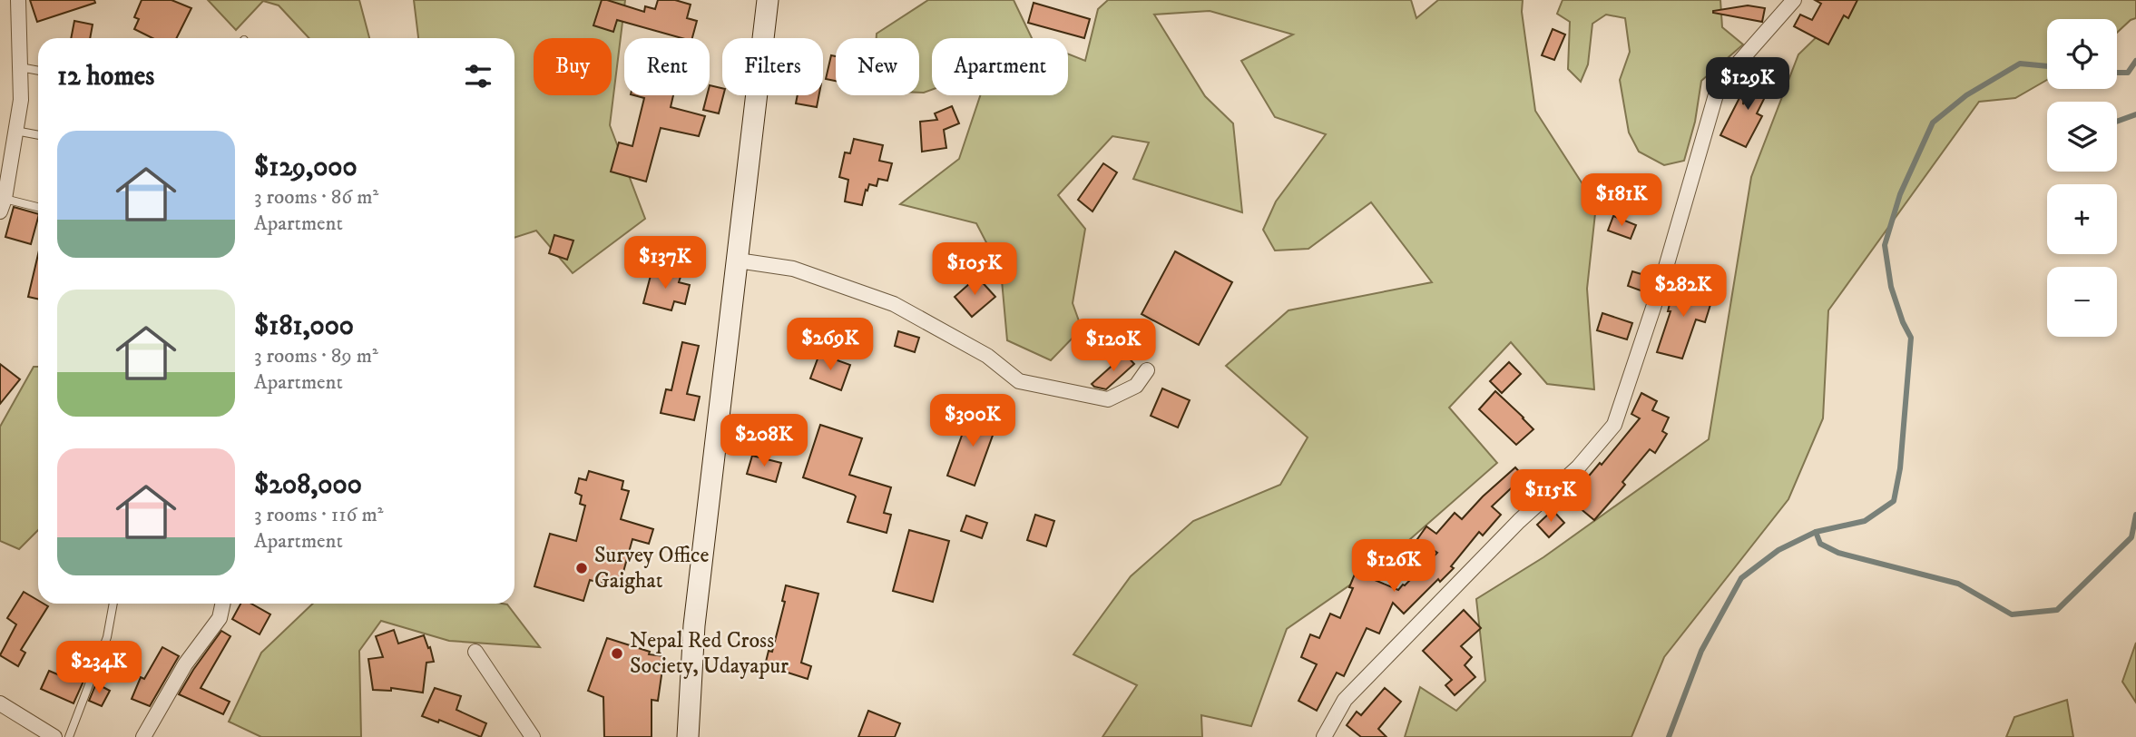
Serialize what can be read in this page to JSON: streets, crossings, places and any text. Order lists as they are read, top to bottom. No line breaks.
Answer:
{"places":["Survey Office Gaighat","Nepal Red Cross Society, Udayapur"],"page":{"map_buttons":["+","−"],"chip":["Buy","Rent","Filters","New","Apartment"],"heading":"12 homes","price":["$129K","$181K","$137K","$105K","$282K","$269K","$120K","$300K","$208K","$115K","$126K","$234K"],"list":[{"name":"$129,000","note":"3 rooms · 86 m² · Apartment"},{"name":"$181,000","note":"3 rooms · 89 m² · Apartment"},{"name":"$208,000","note":"3 rooms · 116 m² · Apartment"}]}}
